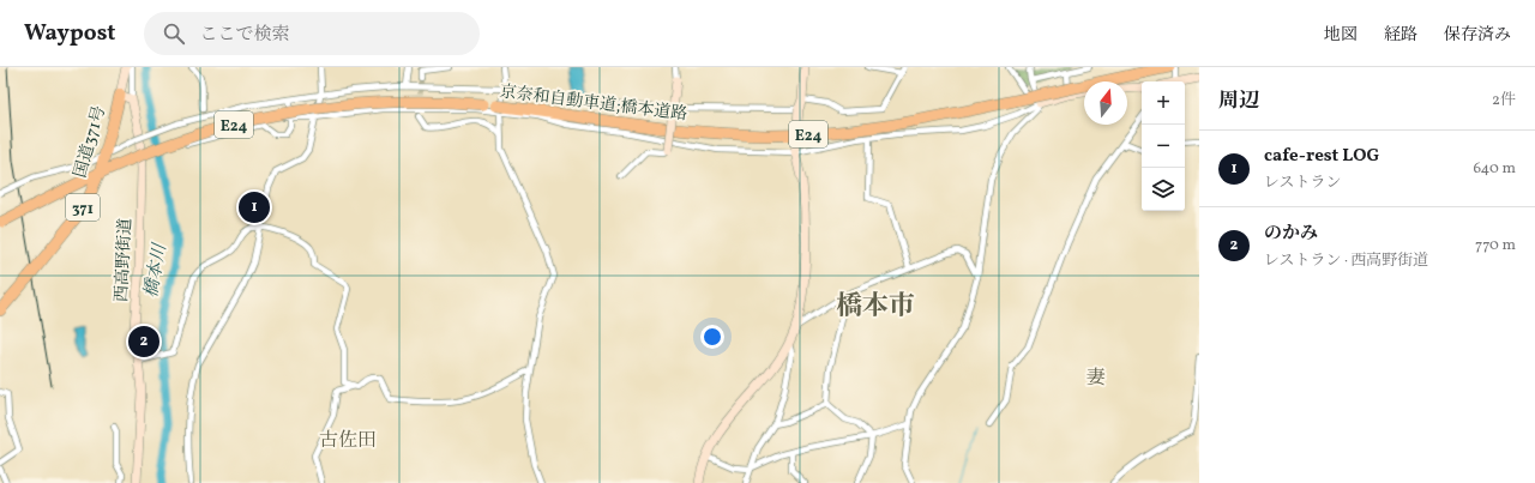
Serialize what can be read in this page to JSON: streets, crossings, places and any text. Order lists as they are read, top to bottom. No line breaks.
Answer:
{"streets":{"highway":["京奈和自動車道;橋本道路","E24","国道371号","371"],"street":["西高野街道"]},"districts":["橋本市","妻","古佐田"],"water":["橋本川"],"north":"top","page":{"header":"Waypost","search":"ここで検索","nav":["地図","経路","保存済み"],"heading":["周辺","2件"],"map_buttons":["+","−"],"list":[{"mark":"1","name":"cafe-rest LOG","note":"レストラン","value":"640 m"},{"mark":"2","name":"のかみ","note":"レストラン · 西高野街道","value":"770 m"}],"pins":["1","2"]}}
